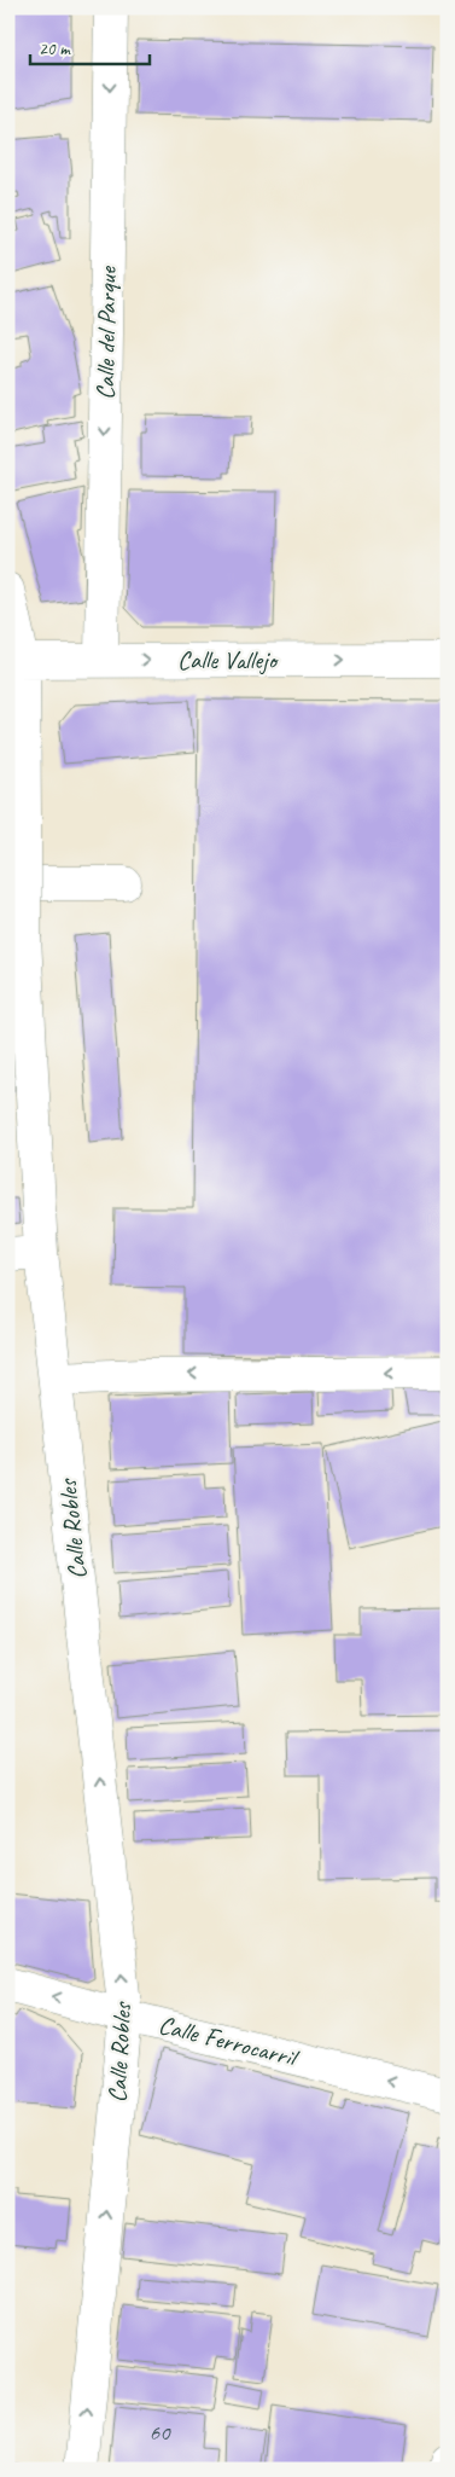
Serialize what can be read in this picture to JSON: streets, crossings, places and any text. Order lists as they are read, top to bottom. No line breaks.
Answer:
{"streets":{"street":["Calle del Parque","Calle Vallejo","Calle Robles","Calle Ferrocarril"]},"crossings":[["Calle del Parque","Calle Vallejo"],["Calle Vallejo","Calle Robles"],["Calle Robles","Calle Ferrocarril"]],"one_way":["Calle del Parque","Calle Vallejo","Calle Robles","Calle Ferrocarril"],"house_numbers":["60"],"scale_bar":"20 m"}
